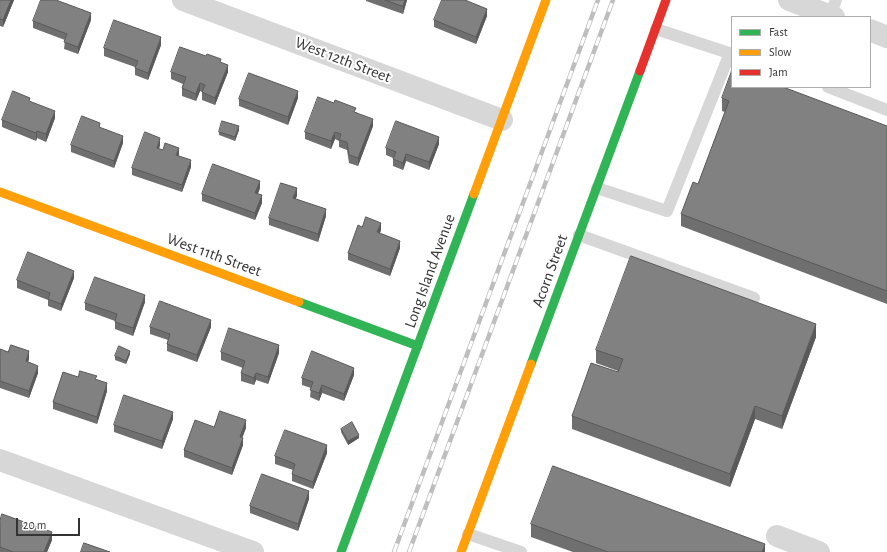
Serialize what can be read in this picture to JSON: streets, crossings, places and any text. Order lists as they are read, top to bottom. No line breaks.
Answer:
{"streets":{"street":["West 12th Street","West 11th Street","Long Island Avenue","Acorn Street"]},"crossings":[["West 12th Street","Long Island Avenue"],["West 11th Street","Long Island Avenue"]],"legend":["Fast","Slow","Jam"],"scale_bar":"20 m"}
